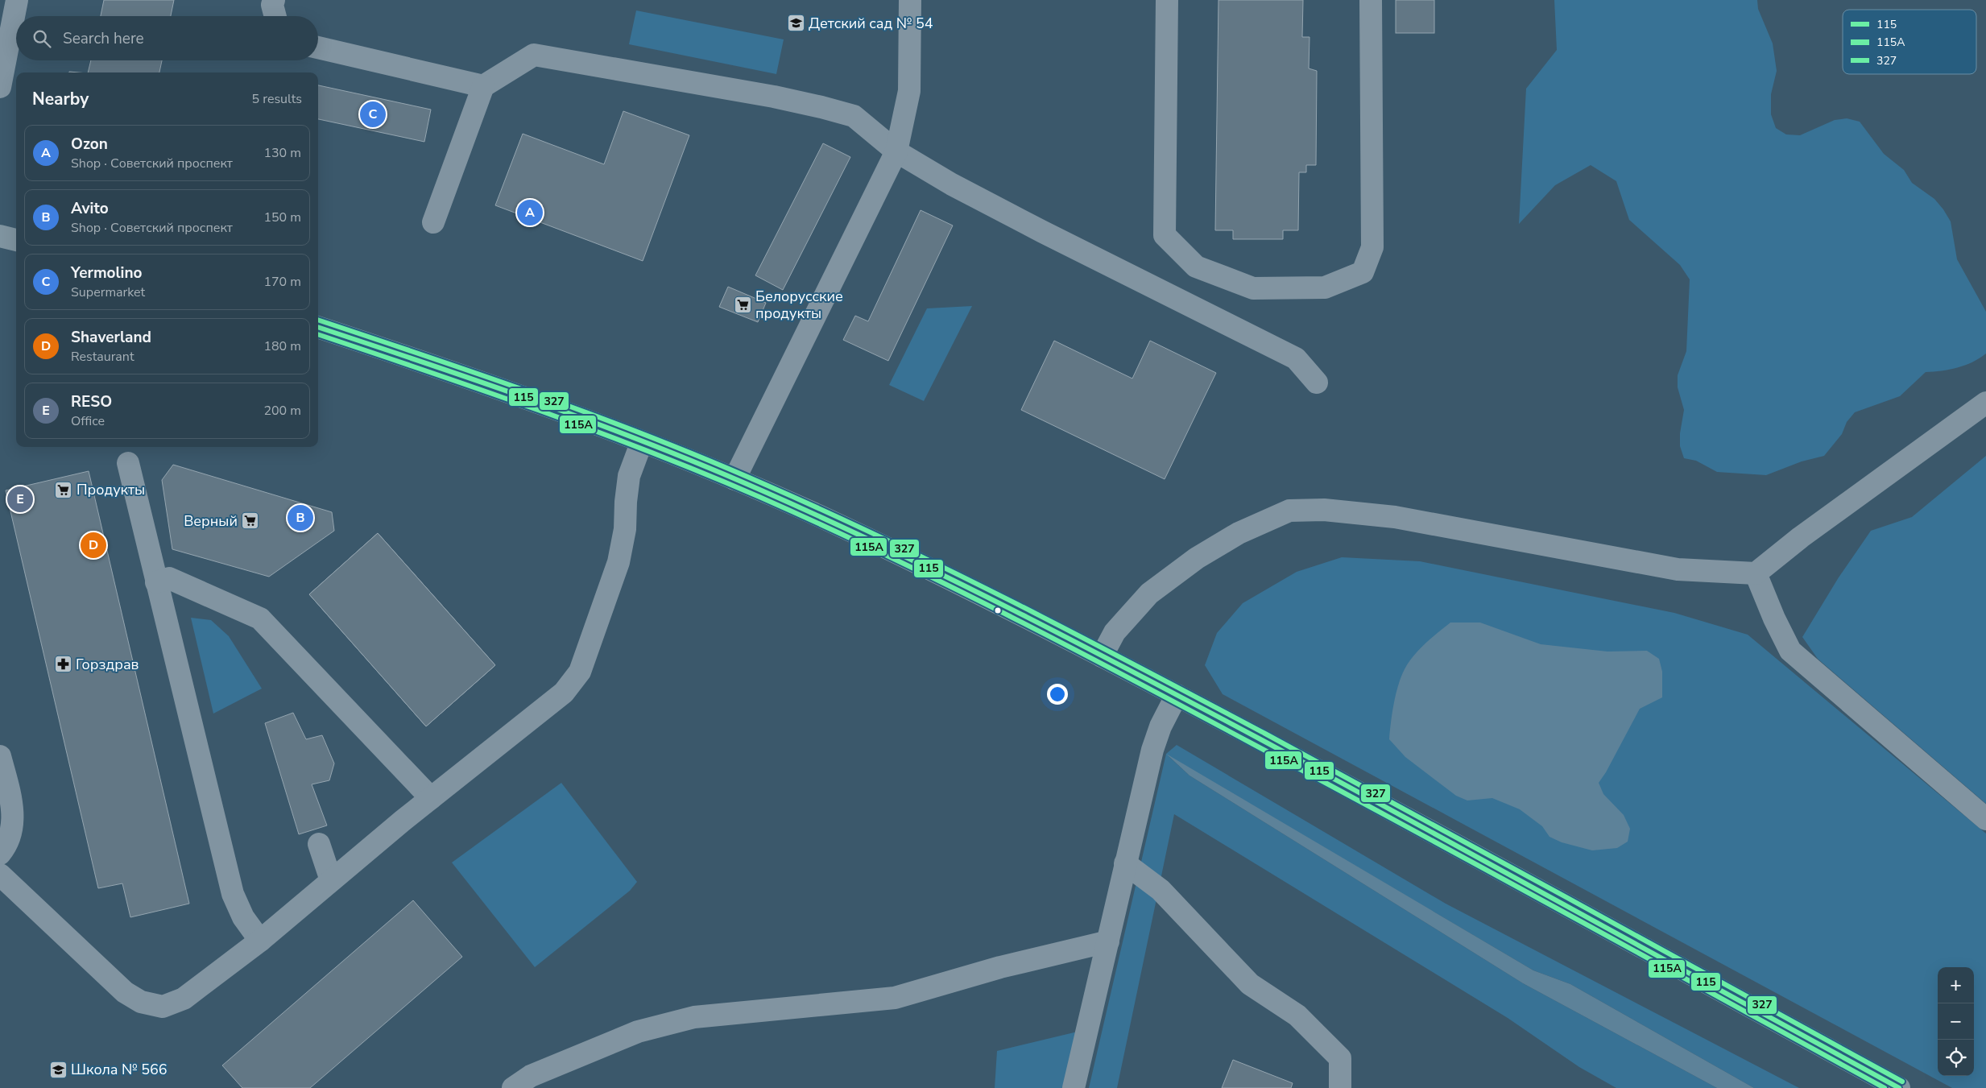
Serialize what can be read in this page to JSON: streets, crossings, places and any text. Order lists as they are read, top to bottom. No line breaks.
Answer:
{"places":{"school or university":["Детский сад № 54","Школа № 566"],"supermarket":["Белорусские продукты","Продукты","Верный"],"pharmacy":["Горздрав"]},"lines":["transit line 327","transit line 115","transit line 115А"],"legend":["115","115А","327"],"page":{"search":"Search here","heading":["Nearby","5 results"],"pins":["C","A","E","B","D"],"list":[{"mark":"A","name":"Ozon","note":"Shop · Советский проспект","value":"130 m"},{"mark":"B","name":"Avito","note":"Shop · Советский проспект","value":"150 m"},{"mark":"C","name":"Yermolino","note":"Supermarket","value":"170 m"},{"mark":"D","name":"Shaverland","note":"Restaurant","value":"180 m"},{"mark":"E","name":"RESO","note":"Office","value":"200 m"}],"map_buttons":["+","−"]}}
